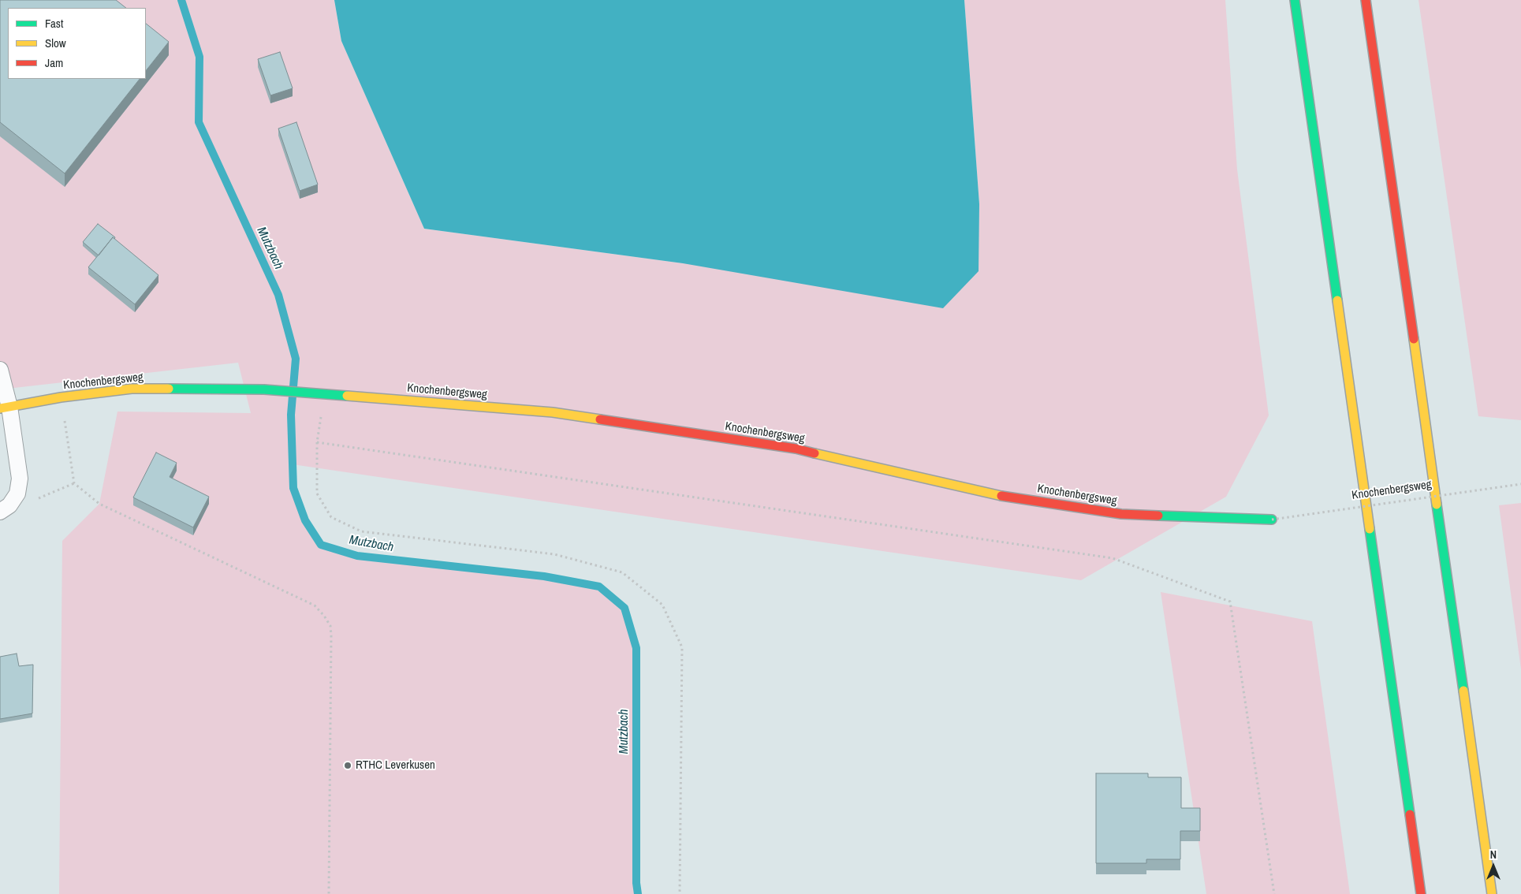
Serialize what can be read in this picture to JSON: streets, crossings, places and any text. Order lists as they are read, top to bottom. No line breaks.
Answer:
{"streets":{"main road":["Knochenbergsweg"]},"water":["Mutzbach"],"places":["RTHC Leverkusen"],"legend":["Fast","Slow","Jam"],"north":"top"}
